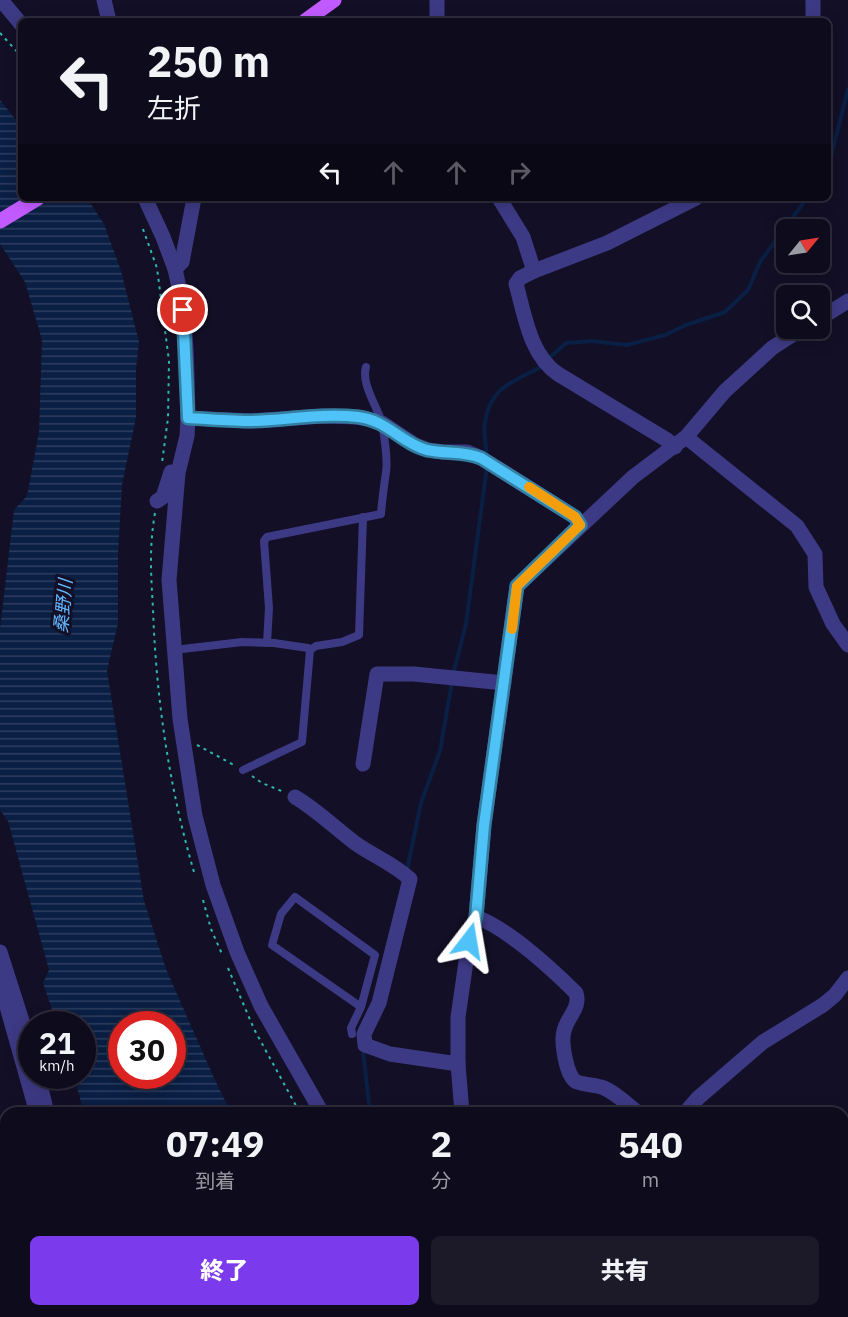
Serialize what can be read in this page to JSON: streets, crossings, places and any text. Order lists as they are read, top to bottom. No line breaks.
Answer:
{"water":["桑野川"],"north":"top right","page":{"turn":["250 m","左折"],"speed":"21 km/h","limit":"30","eta":["07:49","到着","2","分","540","m"],"buttons":["終了","共有"]}}
